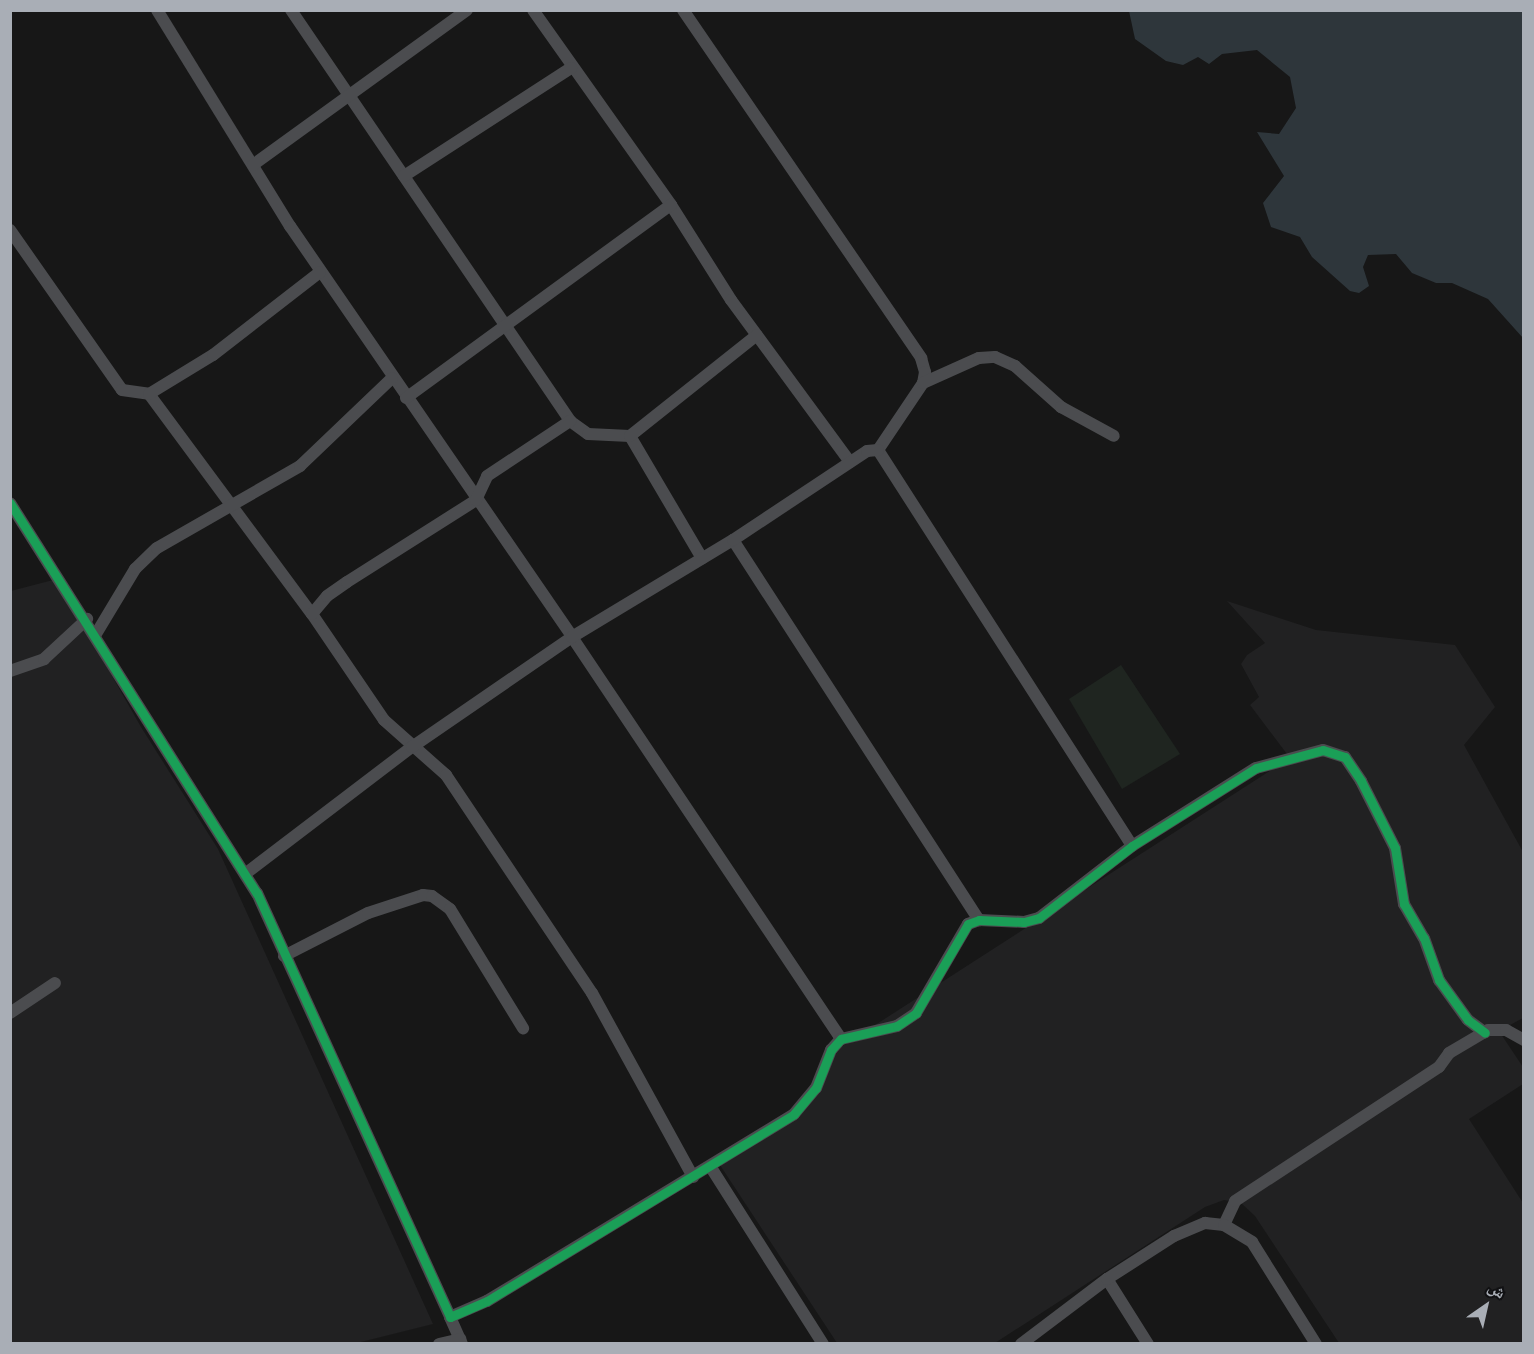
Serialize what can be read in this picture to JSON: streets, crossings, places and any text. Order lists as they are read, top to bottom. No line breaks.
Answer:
{"north":"top right"}
